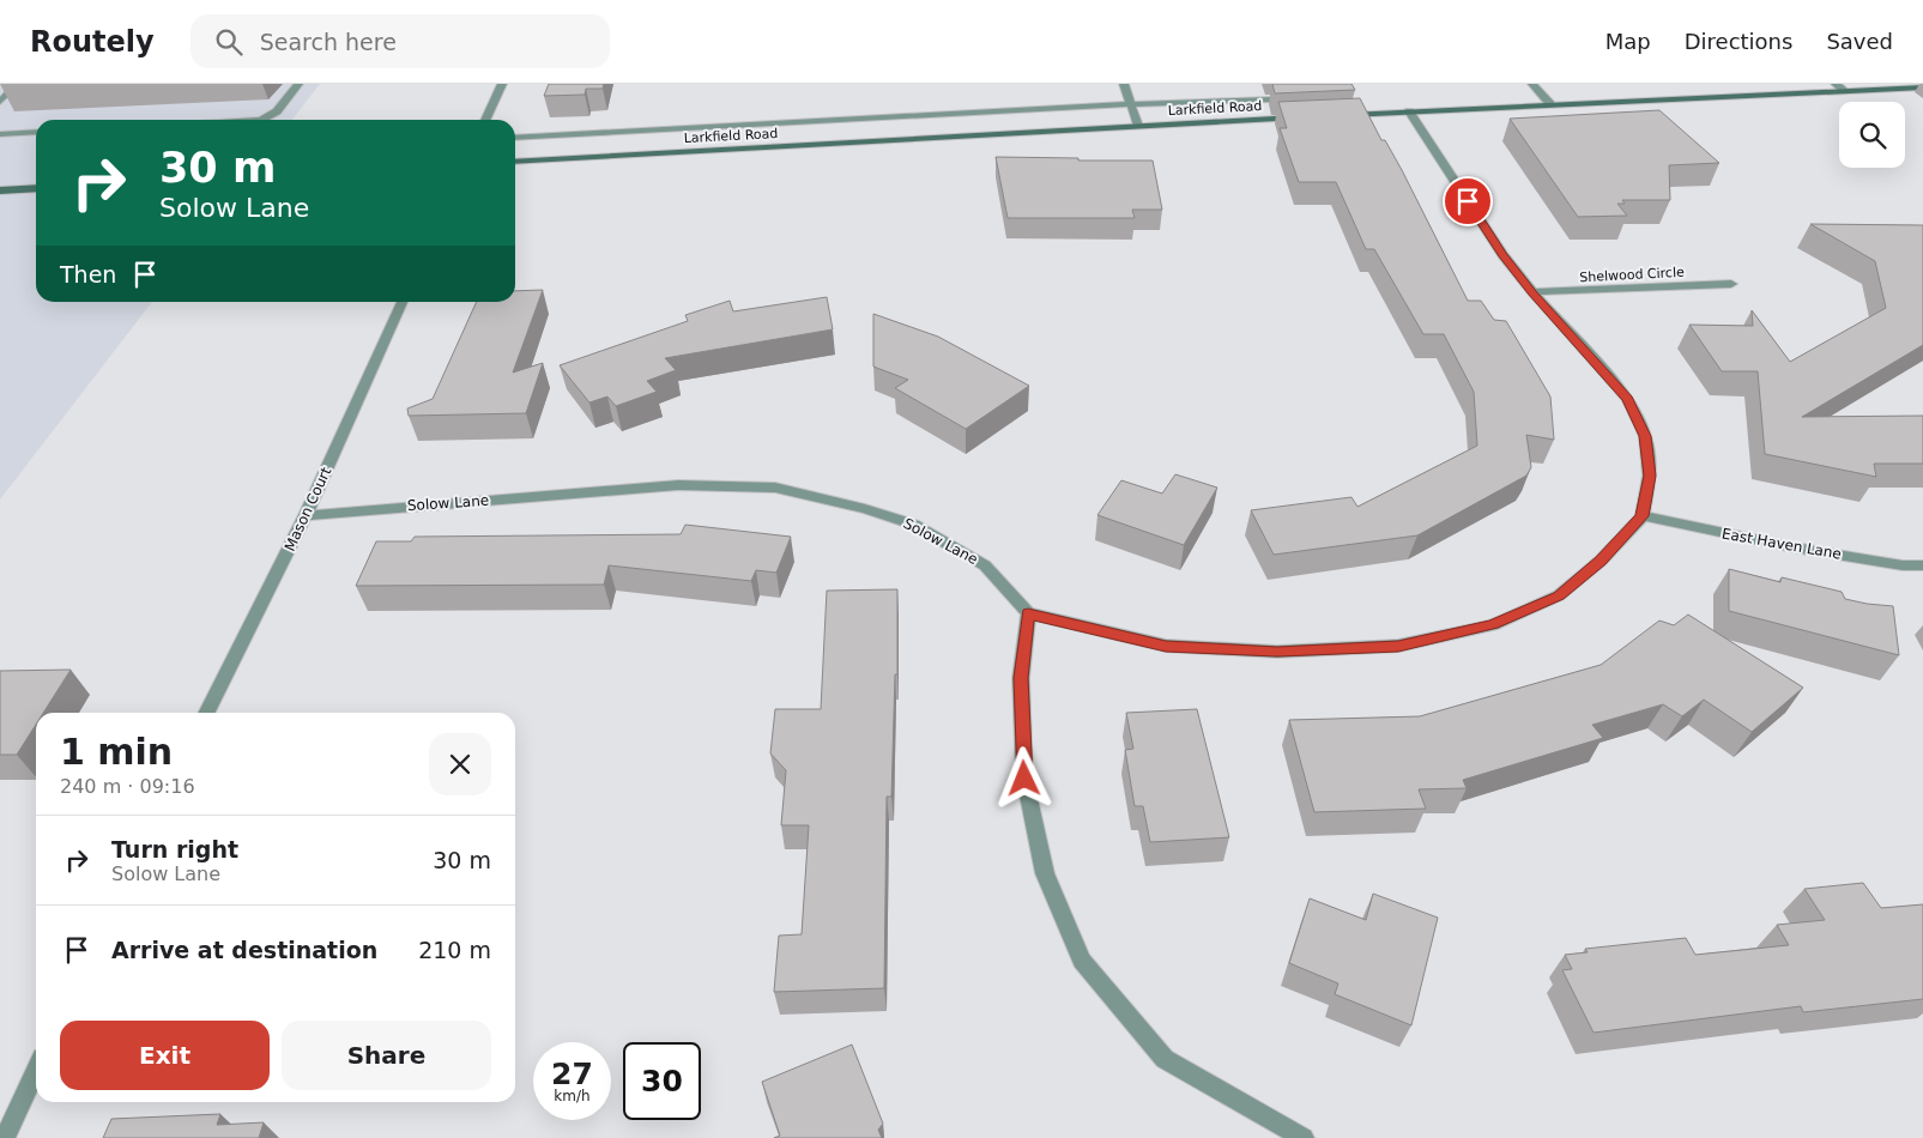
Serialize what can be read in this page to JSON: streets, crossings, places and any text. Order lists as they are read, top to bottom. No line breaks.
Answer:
{"streets":{"main road":["Larkfield Road"],"street":["Shelwood Circle","Solow Lane","Mason Court","East Haven Lane"]},"crossings":[["Solow Lane","Mason Court"]],"page":{"header":"Routely","search":"Search here","nav":["Map","Directions","Saved"],"turn":["30 m","Solow Lane"],"then":"Then","heading":["1 min","240 m · 09:16"],"list":[{"name":"Turn right","note":"Solow Lane","value":"30 m"},{"name":"Arrive at destination","value":"210 m"}],"buttons":["Exit","Share"],"speed":"27 km/h","limit":"30"}}
